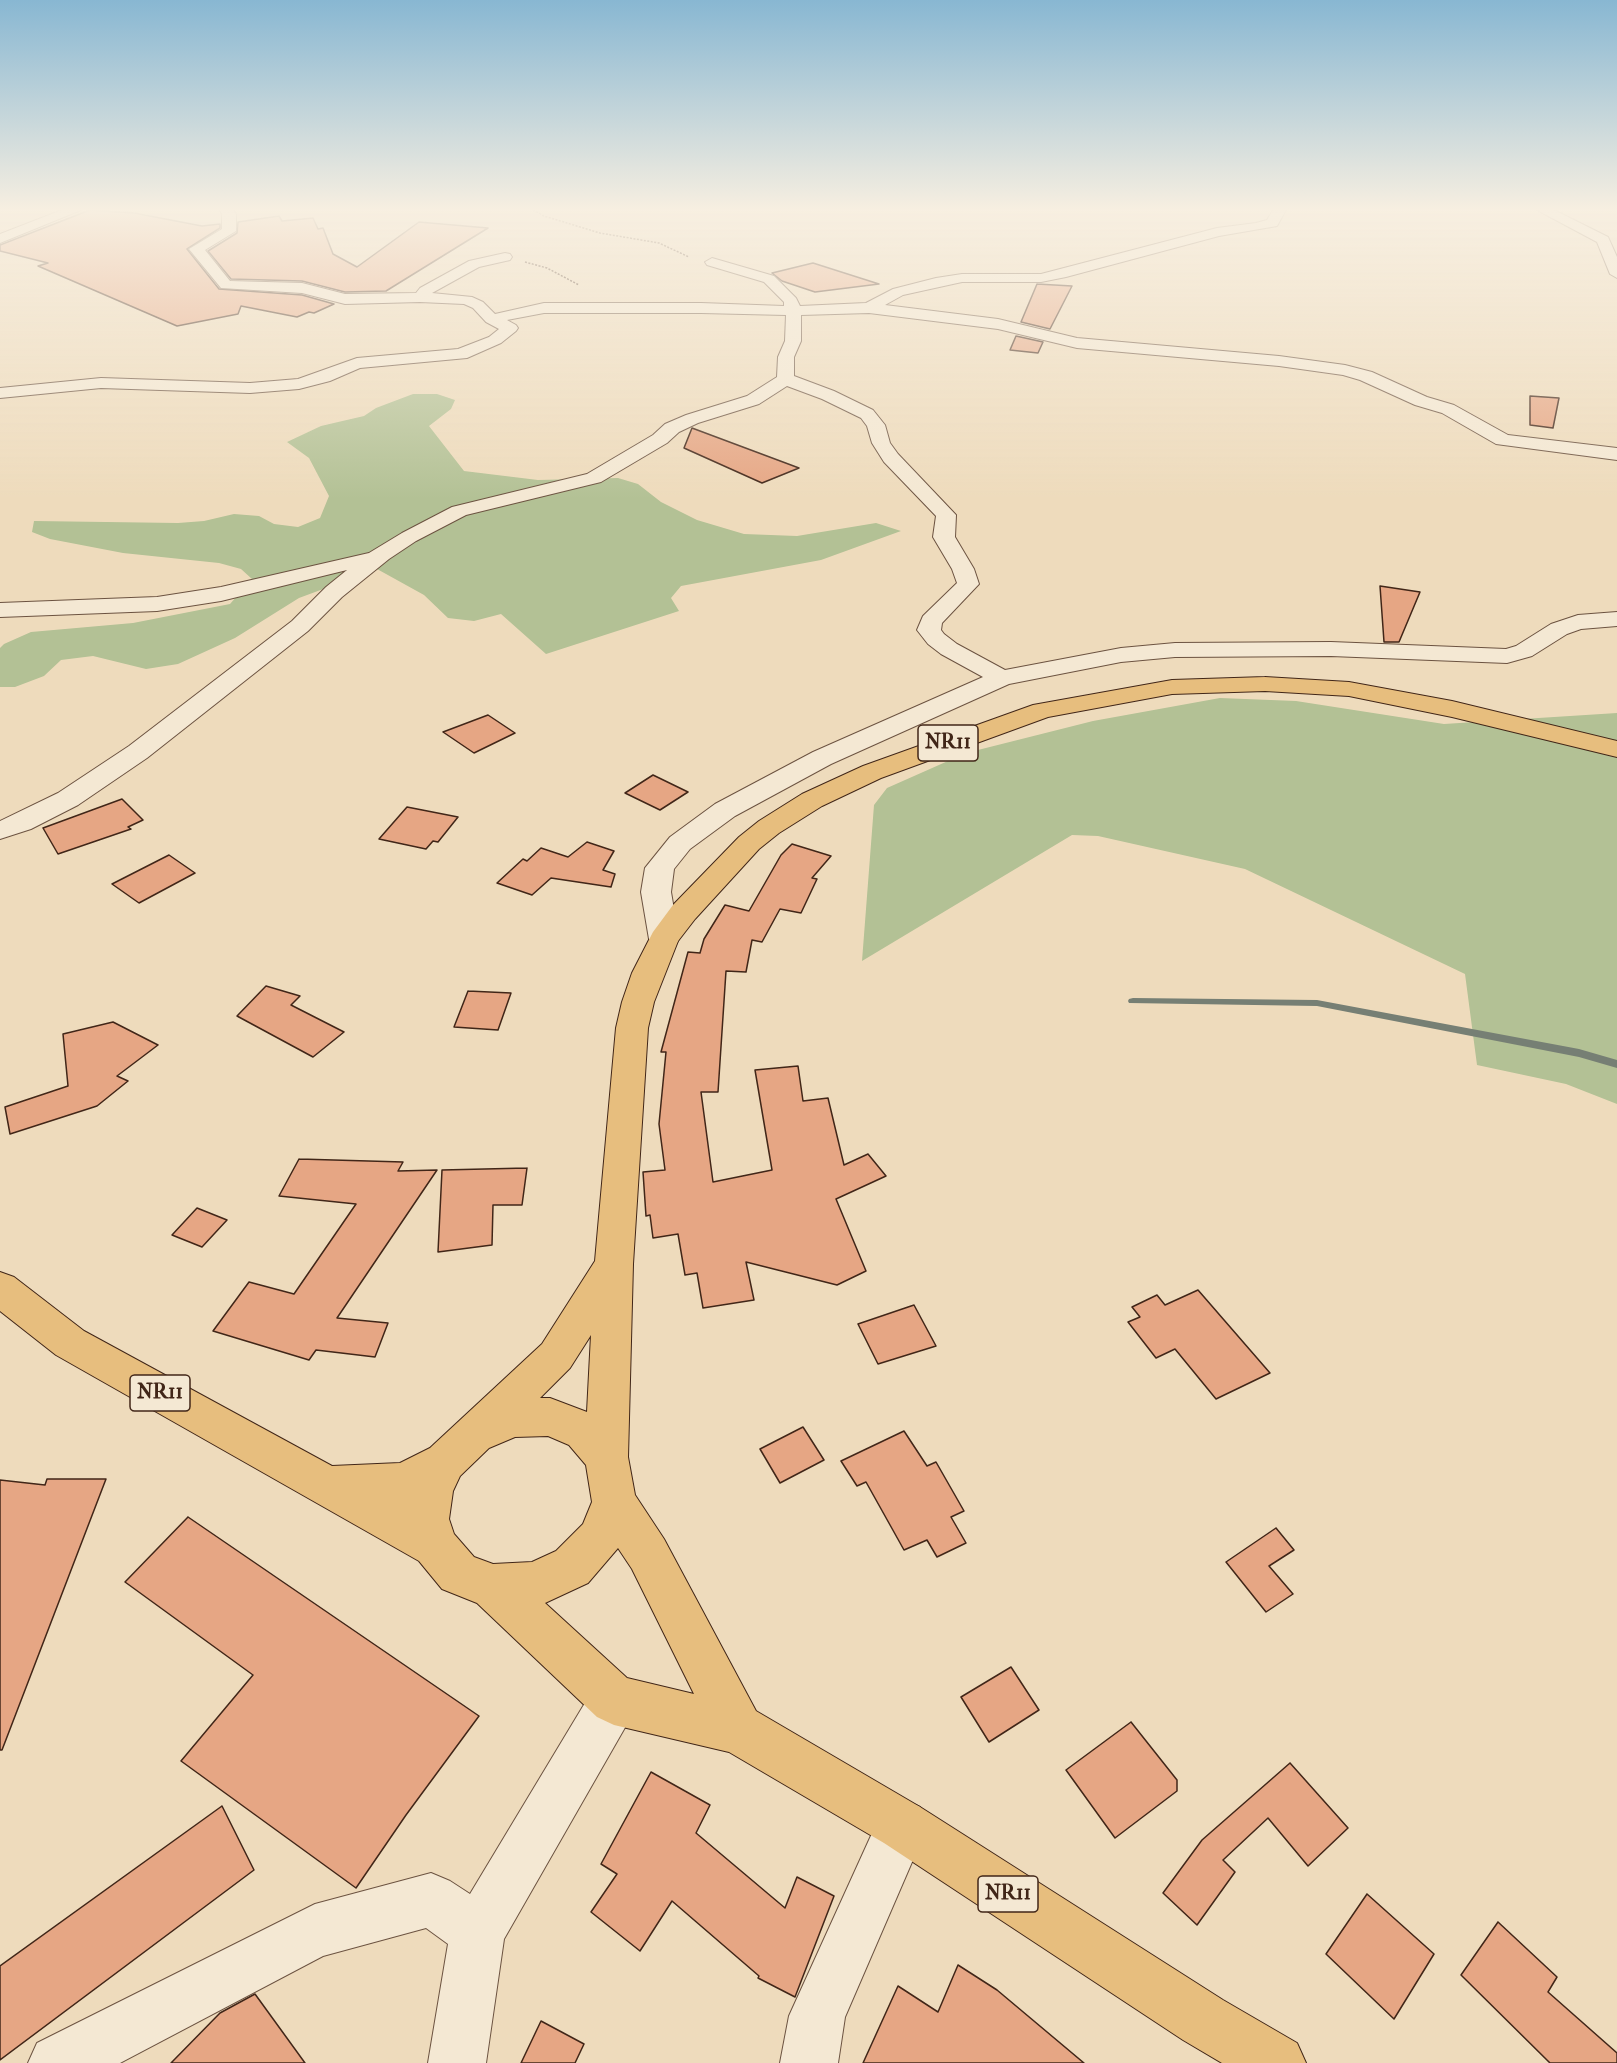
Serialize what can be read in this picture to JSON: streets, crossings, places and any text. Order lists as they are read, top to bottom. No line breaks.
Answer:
{"streets":{"highway":["NR11"]}}
